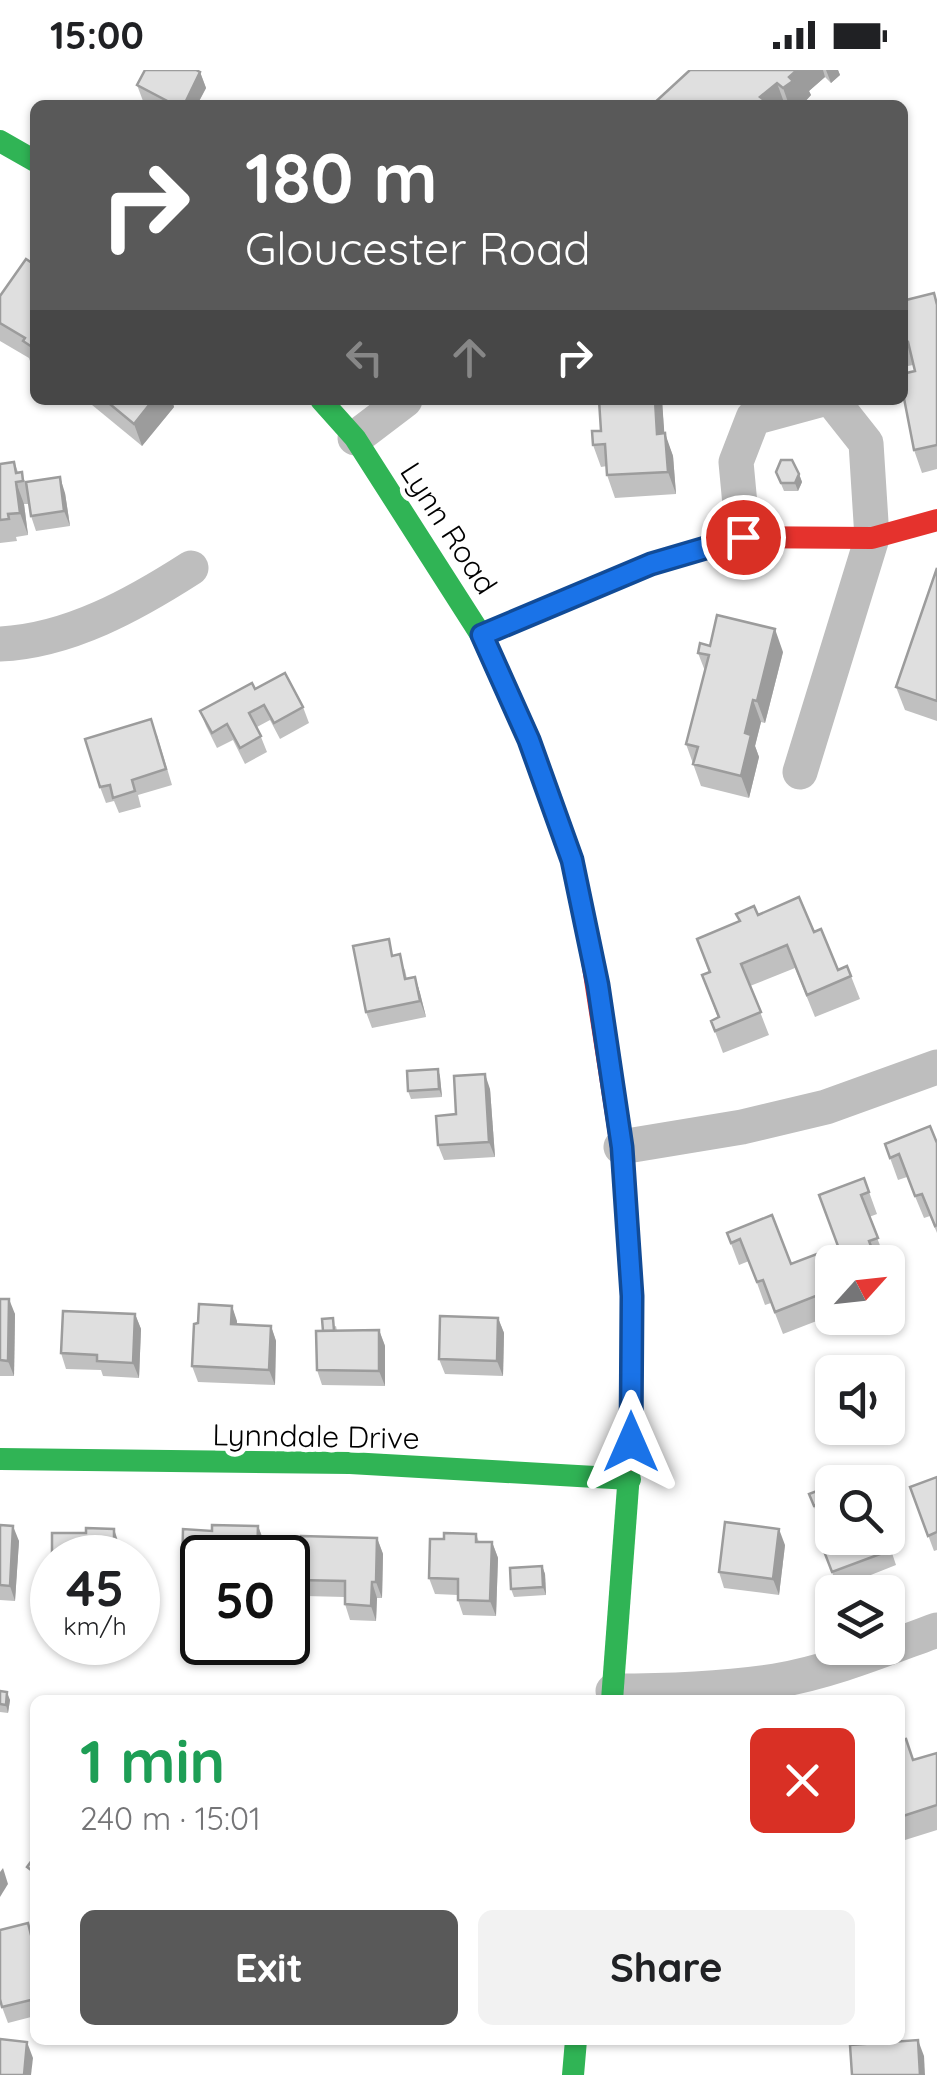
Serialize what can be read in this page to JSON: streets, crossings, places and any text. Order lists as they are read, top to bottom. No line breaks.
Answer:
{"streets":{"main road":["Lynn Road","Lynndale Drive"]},"crossings":[["Lynn Road","Lynndale Drive"]],"north":"top right","page":{"status":"15:00","turn":["180 m","Gloucester Road"],"speed":"45 km/h","limit":"50","heading":["1 min","240 m · 15:01"],"buttons":["Exit","Share"]}}
